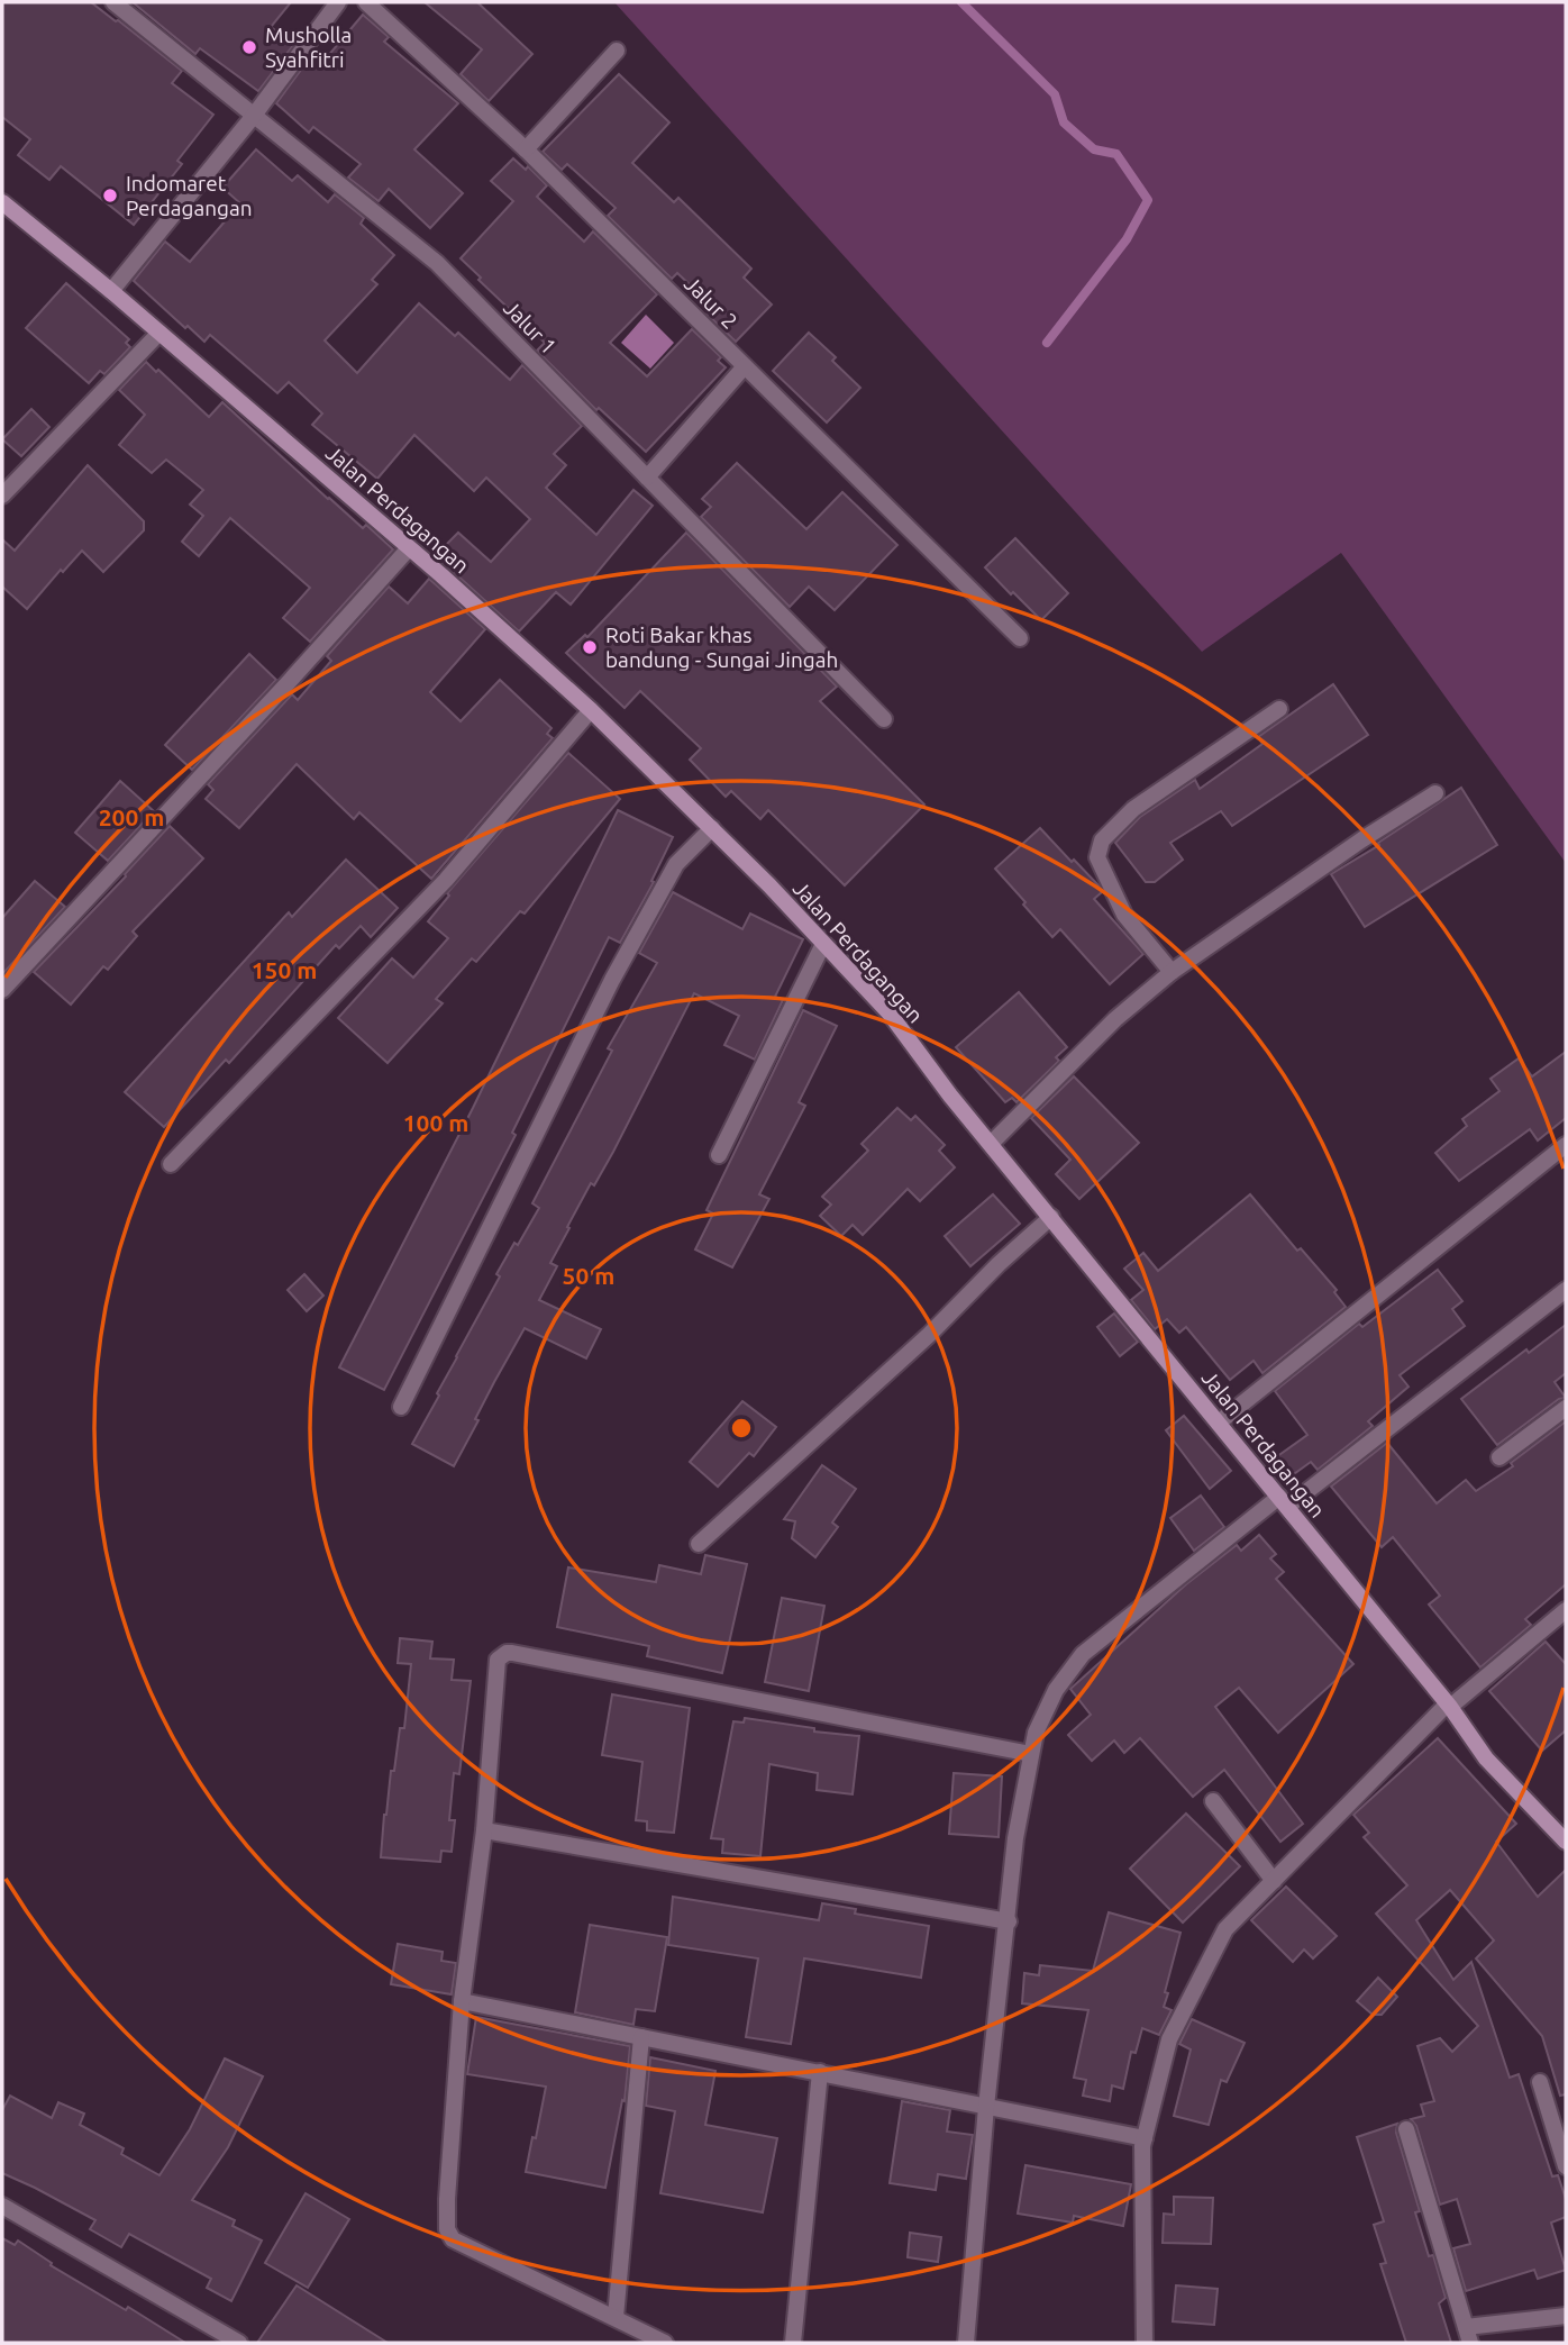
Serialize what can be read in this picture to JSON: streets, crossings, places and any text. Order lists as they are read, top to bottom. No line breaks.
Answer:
{"streets":{"street":["Jalur 2","Jalur 1","Jalan Perdagangan"]},"places":["Musholla Syahfitri","Indomaret Perdagangan","Roti Bakar khas bandung - Sungai Jingah"],"rings":["200 m","150 m","100 m","50 m"]}
